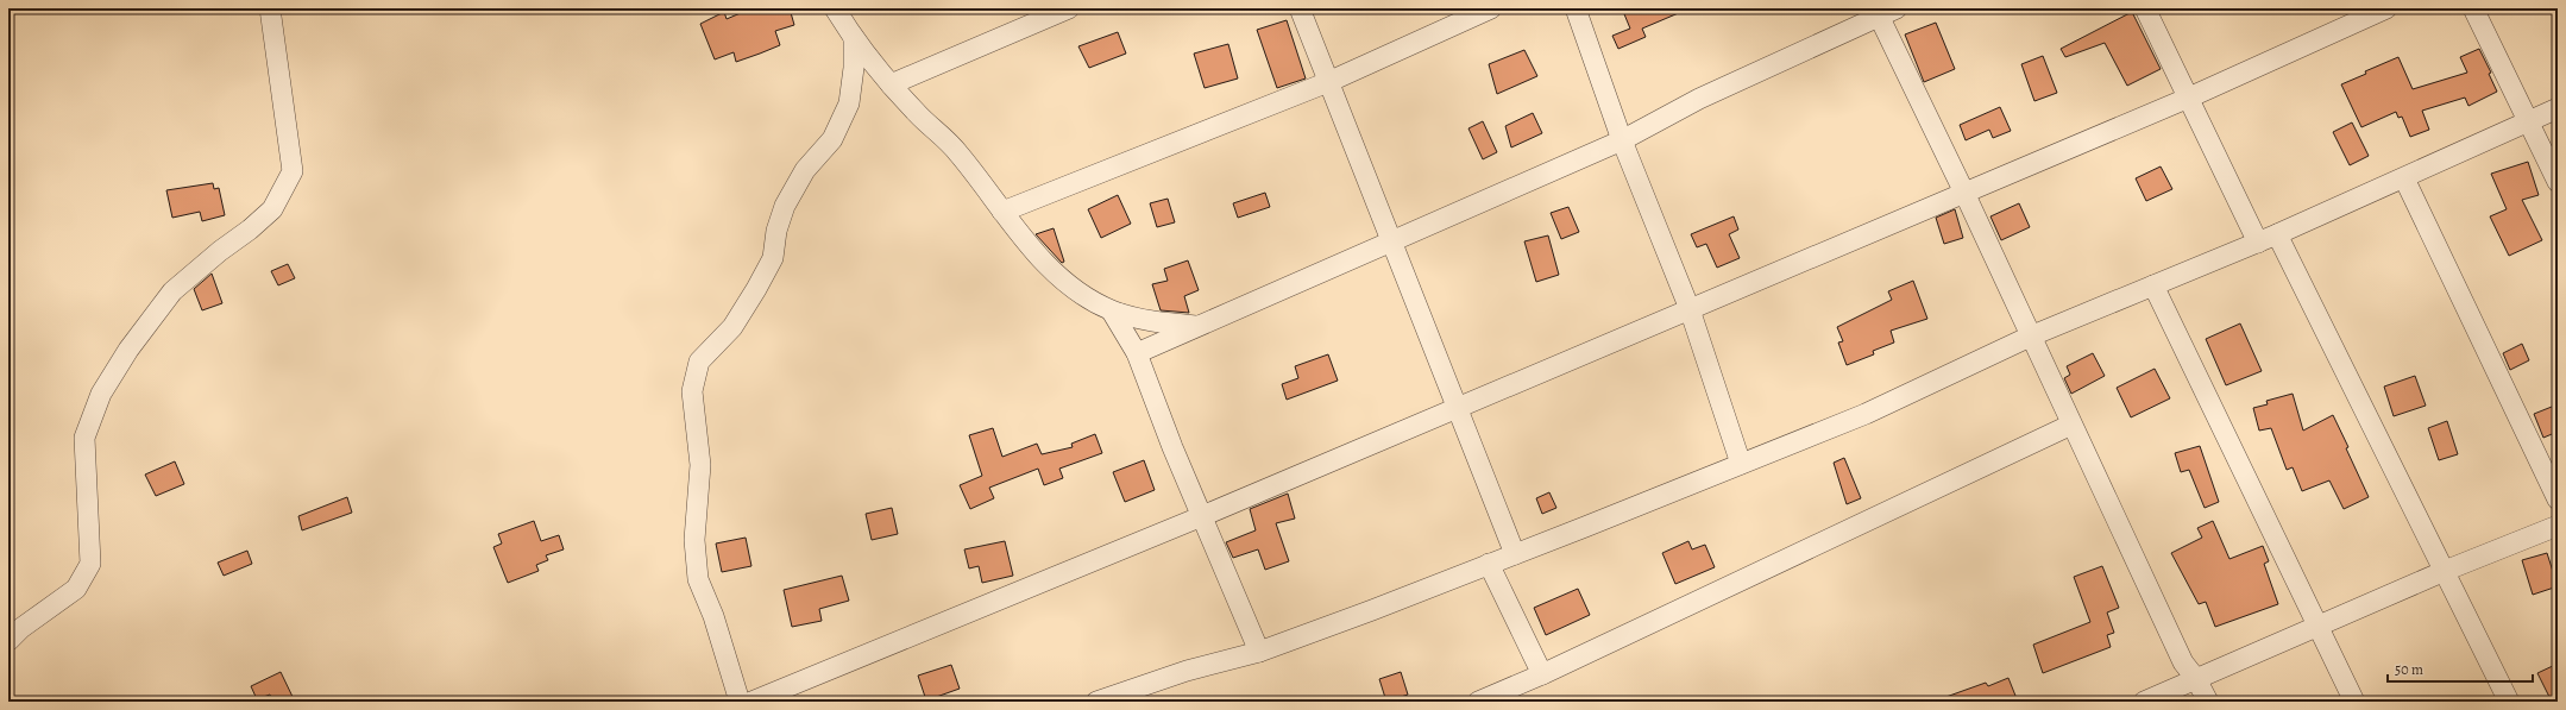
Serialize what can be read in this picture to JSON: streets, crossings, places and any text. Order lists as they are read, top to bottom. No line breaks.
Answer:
{"scale_bar":"50 m"}
